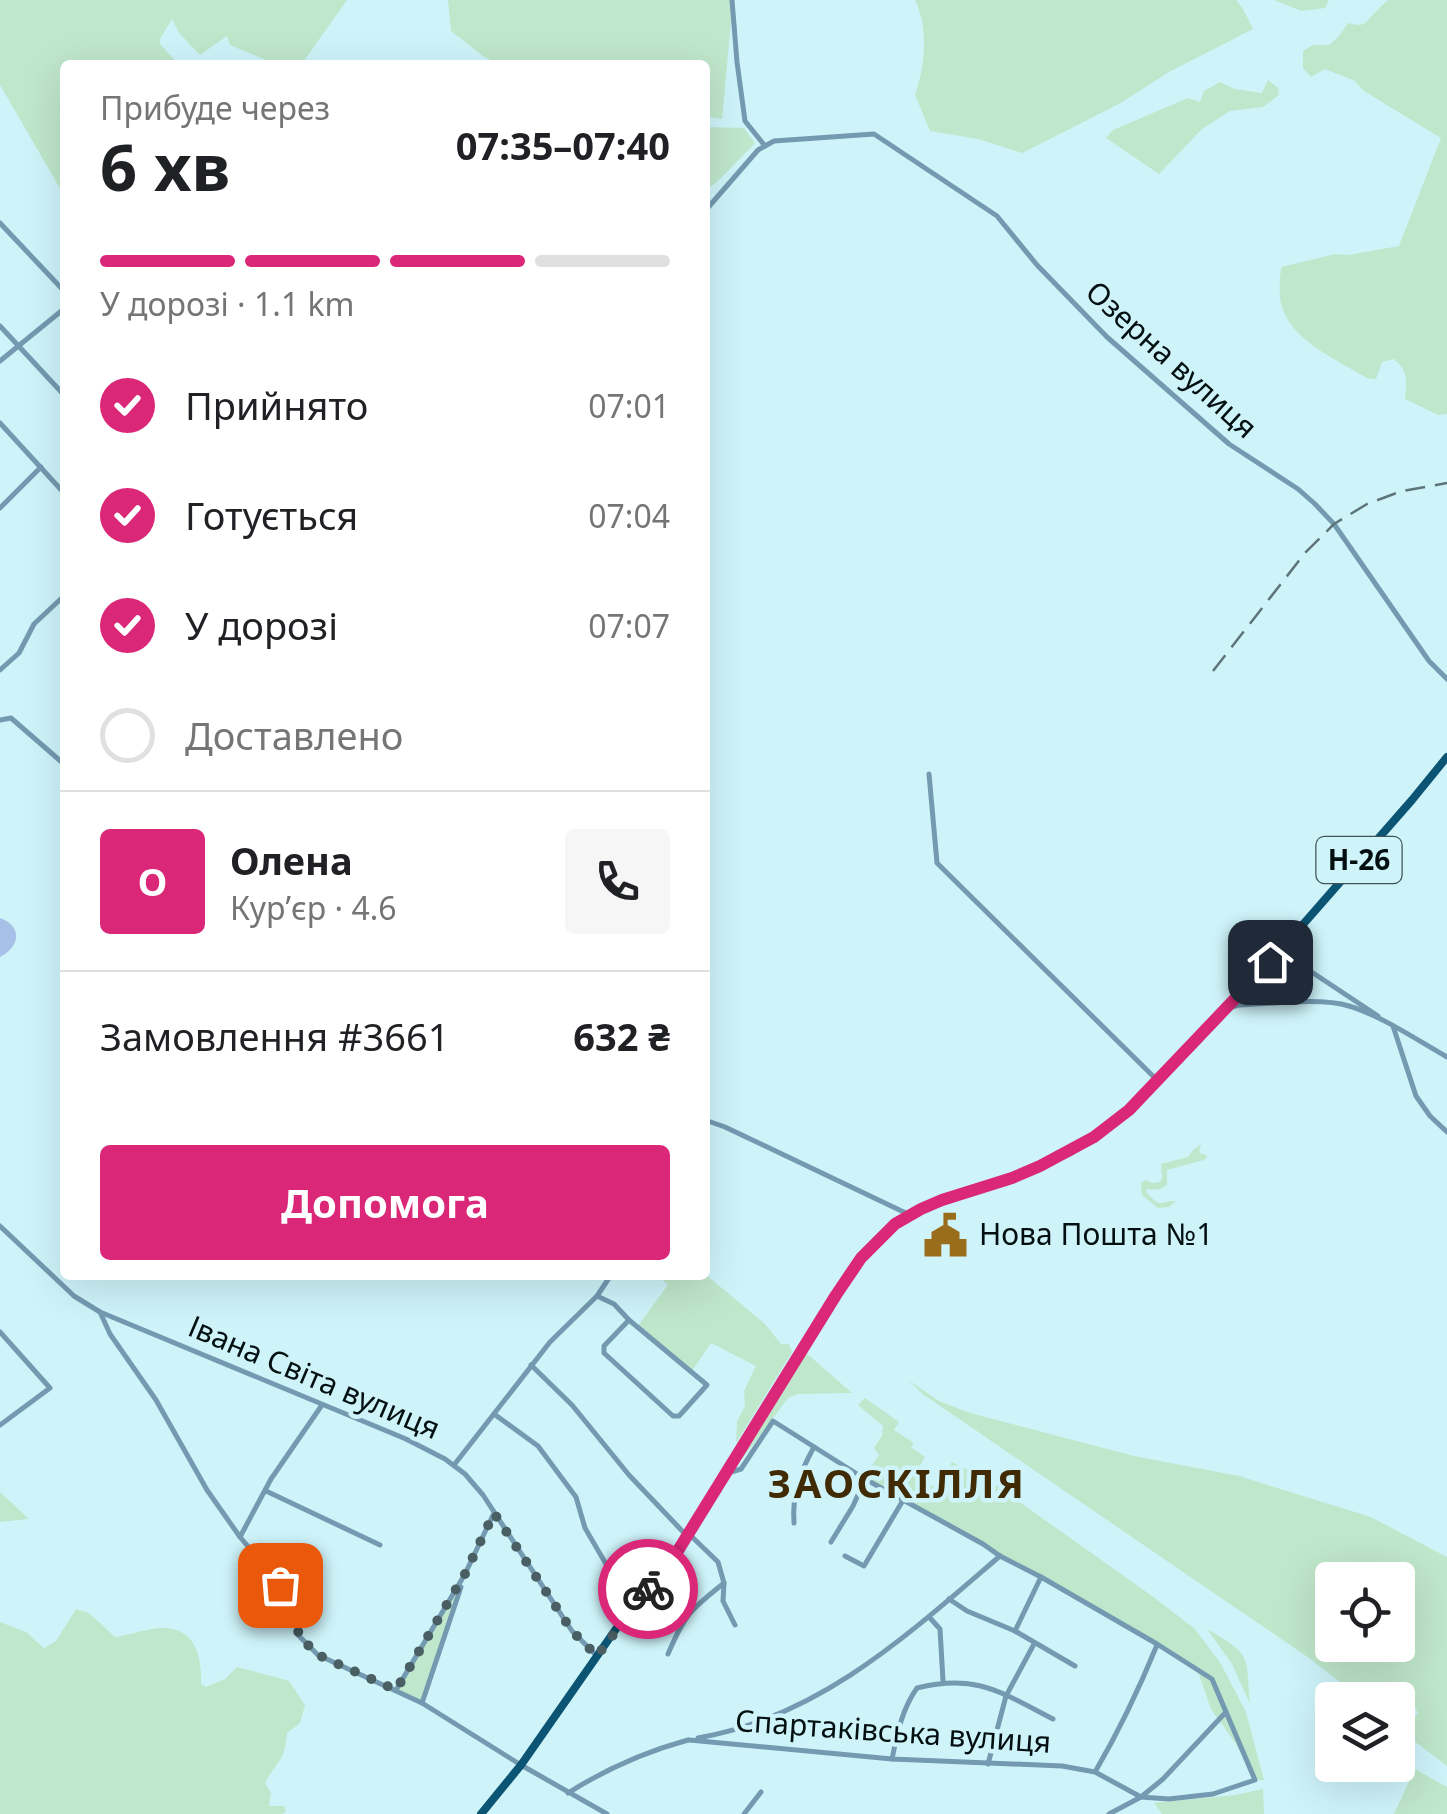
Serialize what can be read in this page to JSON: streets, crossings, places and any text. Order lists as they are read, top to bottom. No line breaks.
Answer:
{"streets":{"main road":["Н-26"],"street":["Озерна вулиця","Івана Світа вулиця","Спартаківська вулиця"]},"crossings":[["Н-26","Івана Світа вулиця"]],"districts":["ЗАОСКIЛЛЯ"],"places":{"public building":["Нова Пошта №1"]},"page":{"heading":["6 хв","Прибуде через","07:35–07:40"],"panel":["Олена","Кур’єр · 4.6","Замовлення #3661","632 ₴"],"bar":"У дорозі · 1.1 km","list":[["Прийнято","07:01"],["Готується","07:04"],["У дорозі","07:07"],"Доставлено"],"round":"О","buttons":"Допомога"}}
